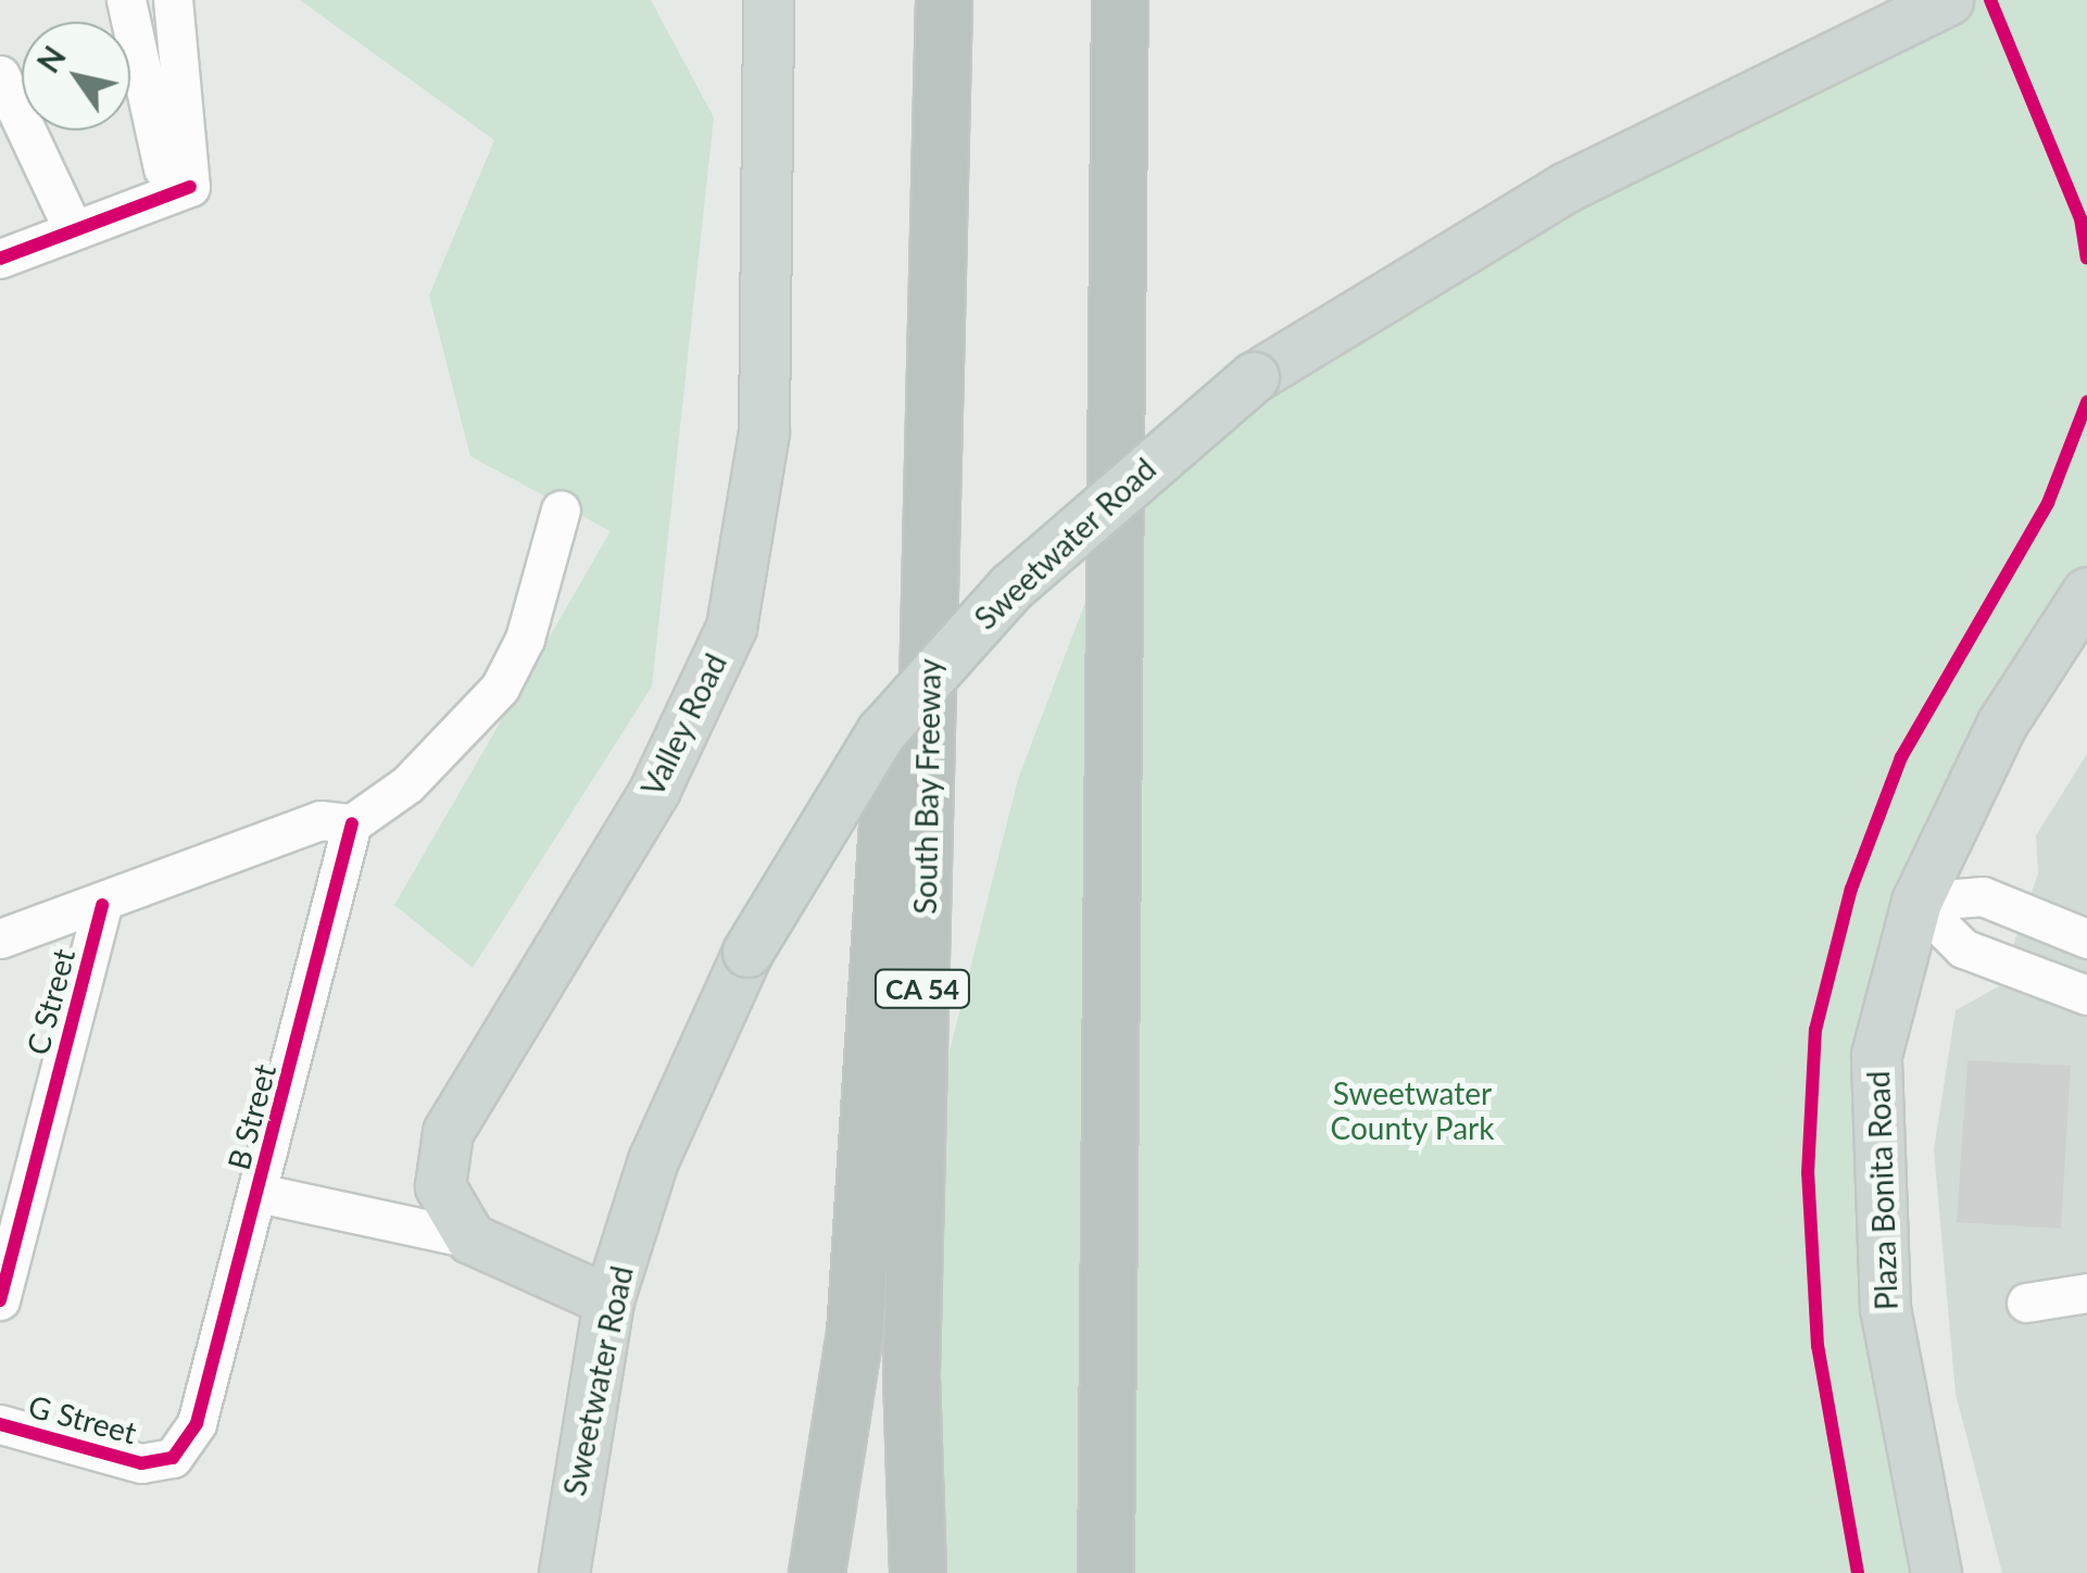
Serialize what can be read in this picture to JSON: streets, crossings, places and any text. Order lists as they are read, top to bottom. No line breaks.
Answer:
{"streets":{"highway":["South Bay Freeway","CA 54"],"main road":["Sweetwater Road","Valley Road","Plaza Bonita Road"],"street":["C Street","B Street","G Street"]},"crossings":[["B Street","G Street"]],"parks":["Sweetwater County Park"],"north":"top left"}
